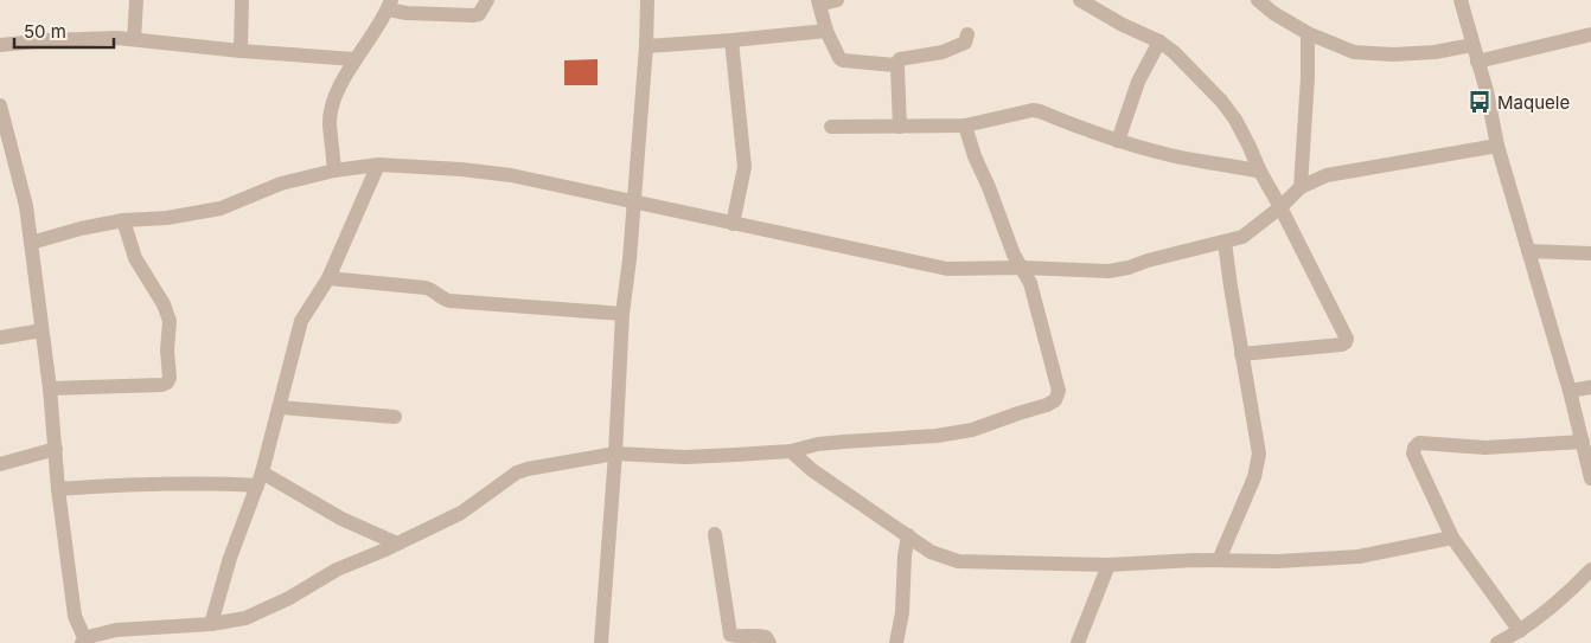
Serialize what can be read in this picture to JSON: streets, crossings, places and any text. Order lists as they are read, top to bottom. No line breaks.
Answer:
{"places":{"bus stop":["Maquele"]},"scale_bar":"50 m"}
